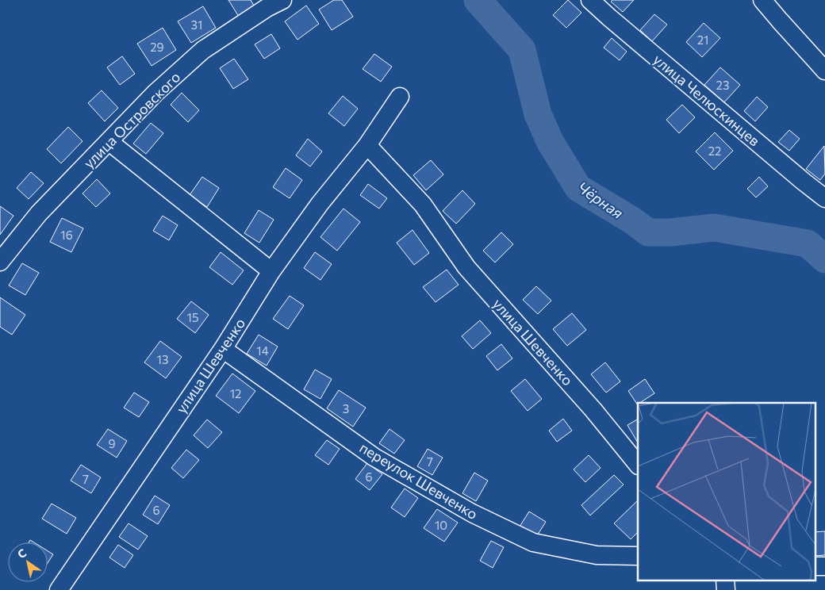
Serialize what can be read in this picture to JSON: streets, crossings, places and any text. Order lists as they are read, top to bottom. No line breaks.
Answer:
{"streets":{"street":["улица Челюскинцев","улица Островского","улица Шевченко","переулок Шевченко"]},"crossings":[["улица Шевченко","переулок Шевченко"]],"water":["Чёрная"],"house_numbers":["31","21","29","23","22","16","15","14","13","12","3","9","7","6","7","6","10"],"north":"top left"}
